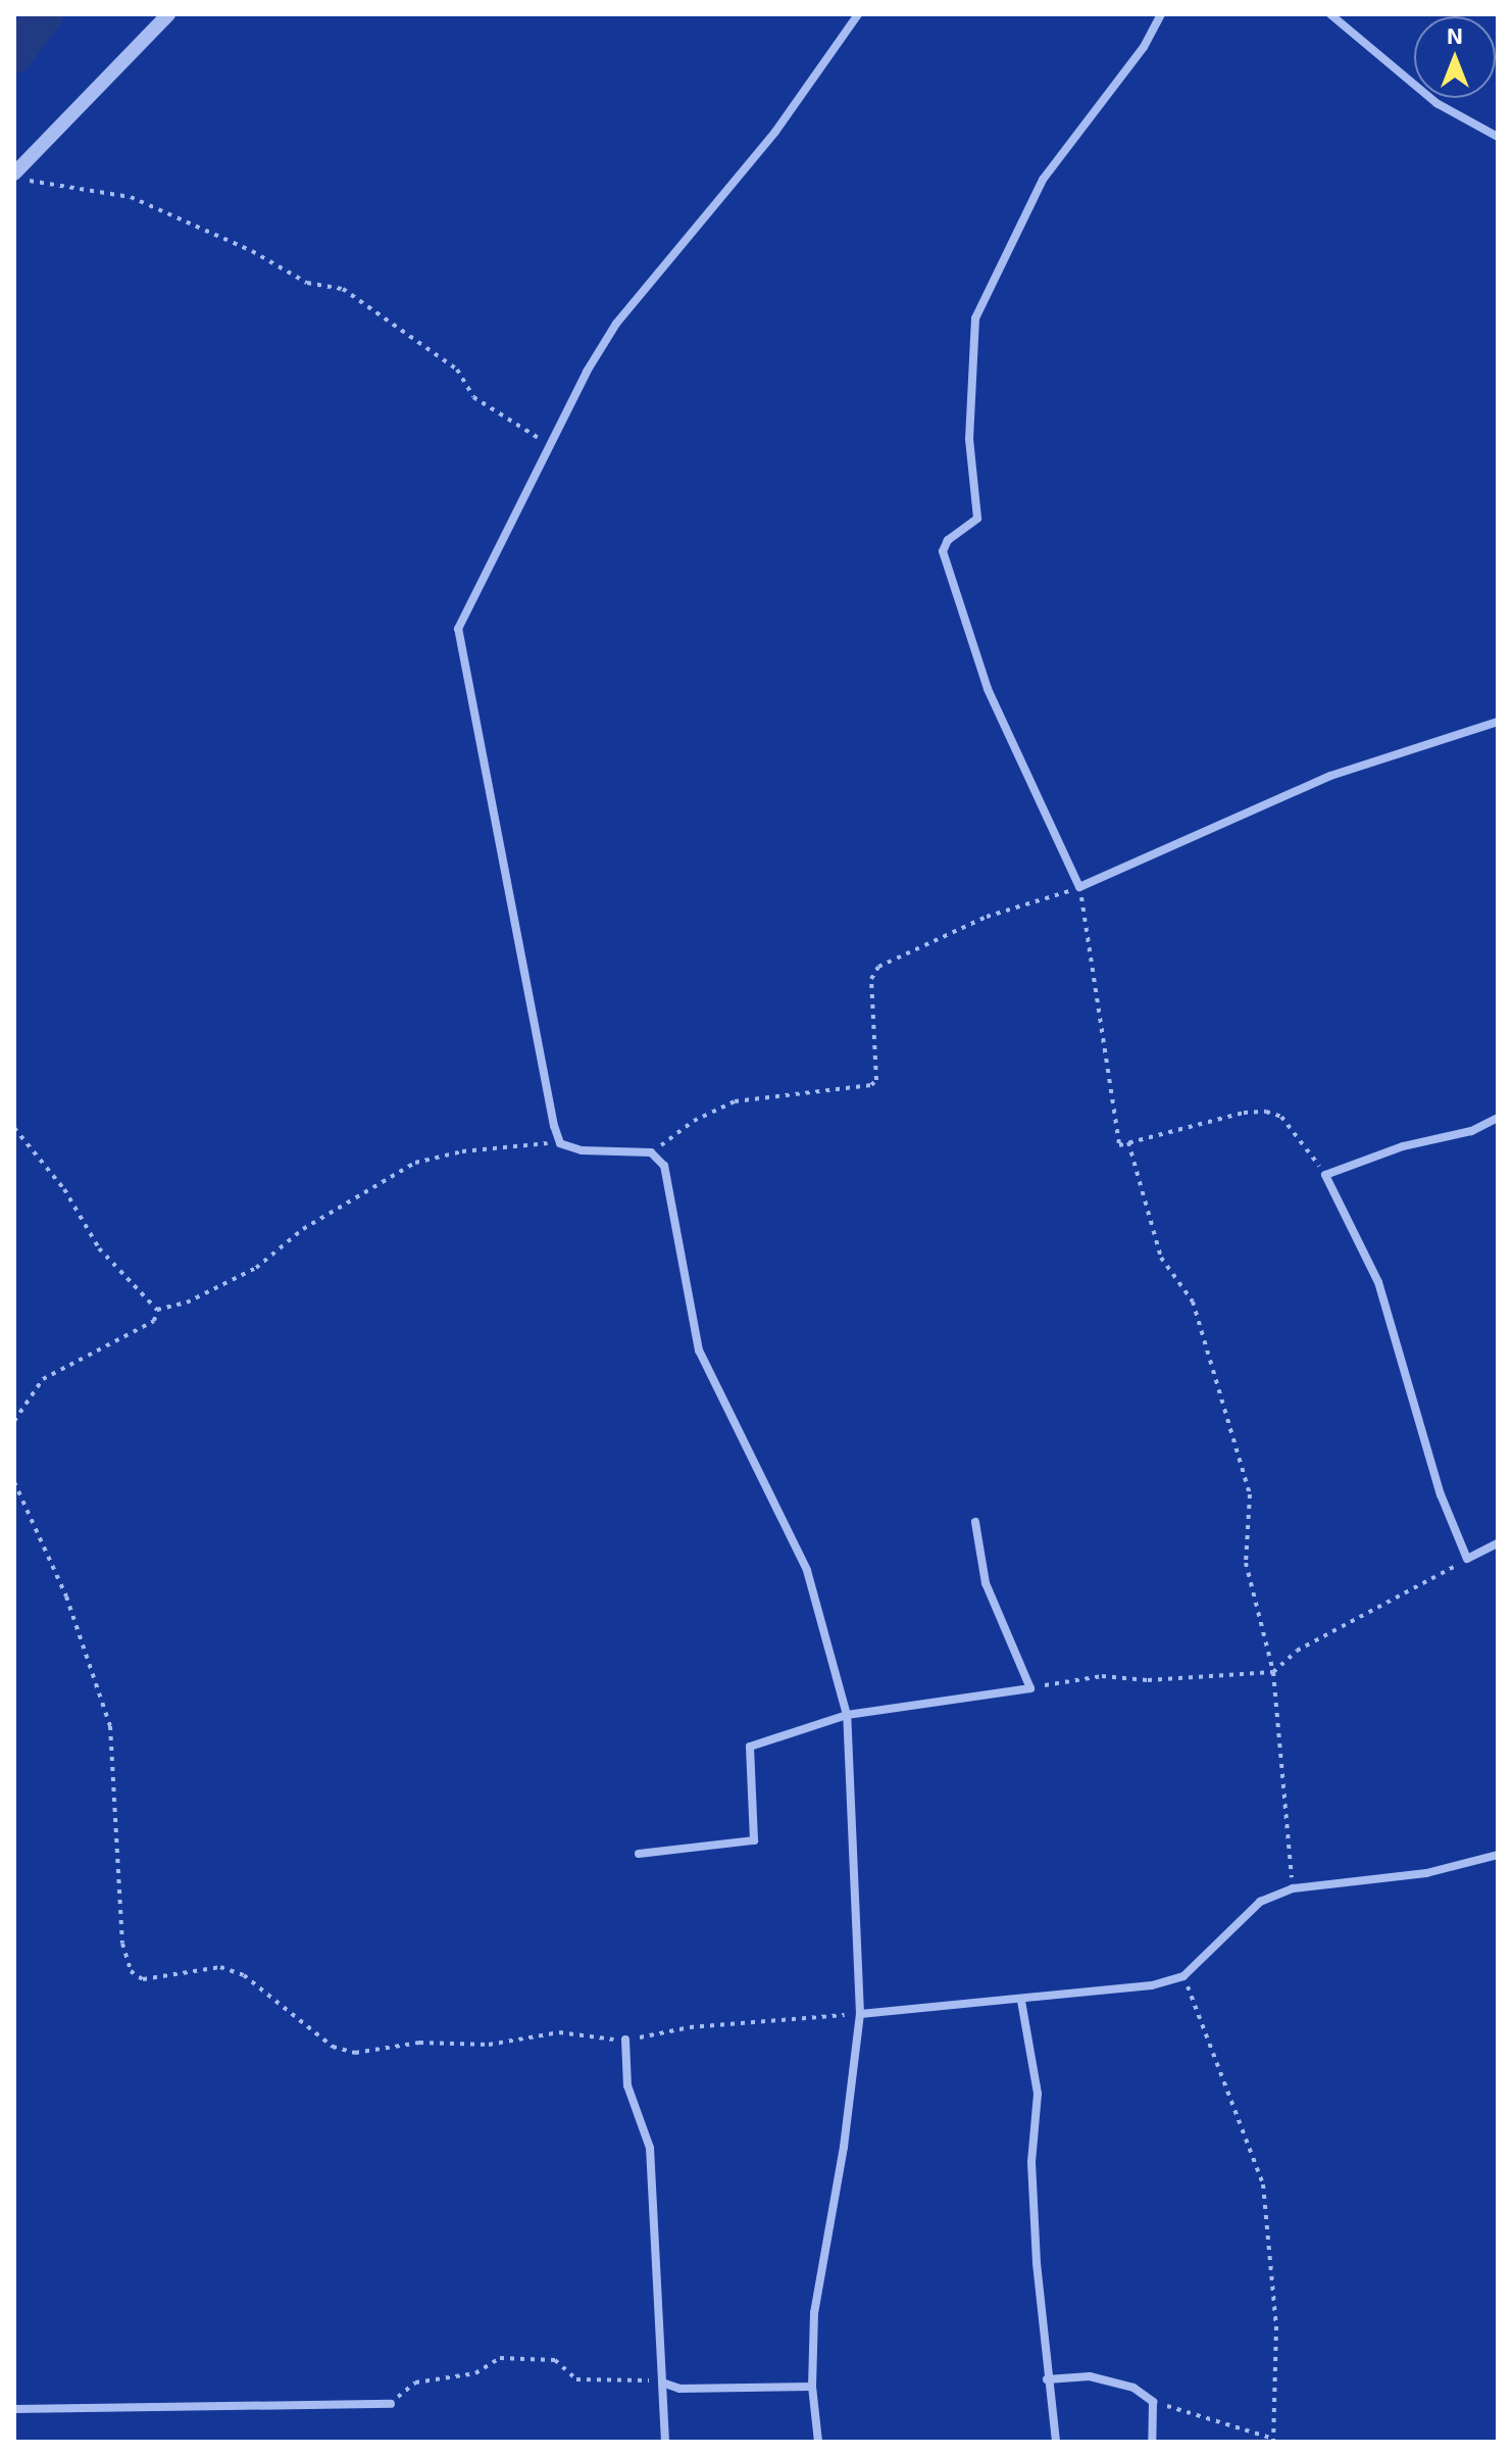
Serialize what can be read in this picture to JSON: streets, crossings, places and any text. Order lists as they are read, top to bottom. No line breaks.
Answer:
{"north":"top"}
